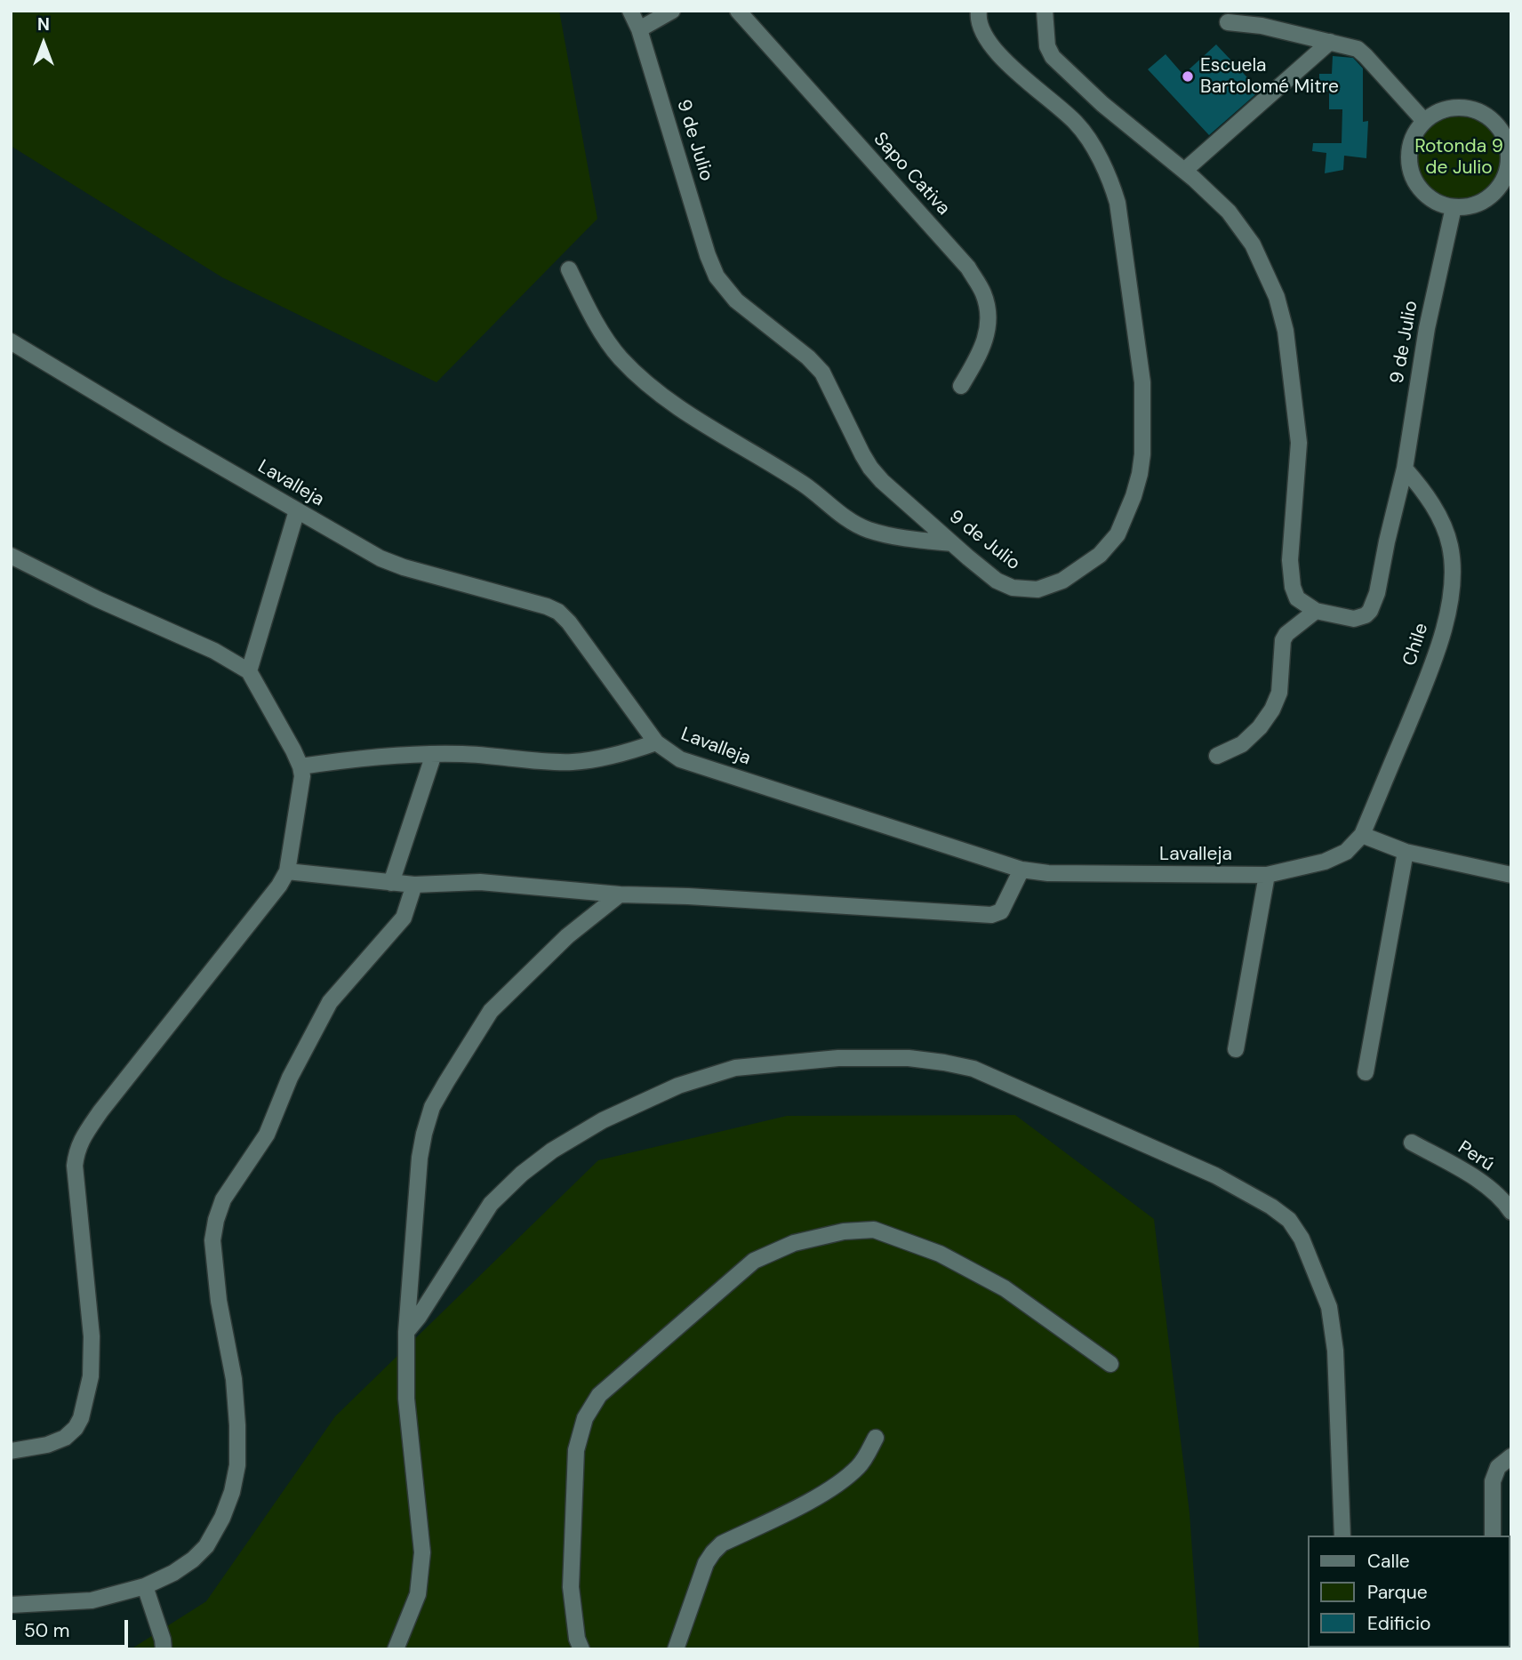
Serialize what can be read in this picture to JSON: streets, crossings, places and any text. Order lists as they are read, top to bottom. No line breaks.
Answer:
{"streets":{"street":["9 de Julio","Sapo Cativa","Lavalleja","Chile","Perú"]},"crossings":[["9 de Julio","Chile"],["Lavalleja","Chile"]],"parks":["Rotonda 9 de Julio"],"places":["Escuela Bartolomé Mitre"],"legend":["Calle","Parque","Edificio"],"scale_bar":"50 m","north":"top"}
